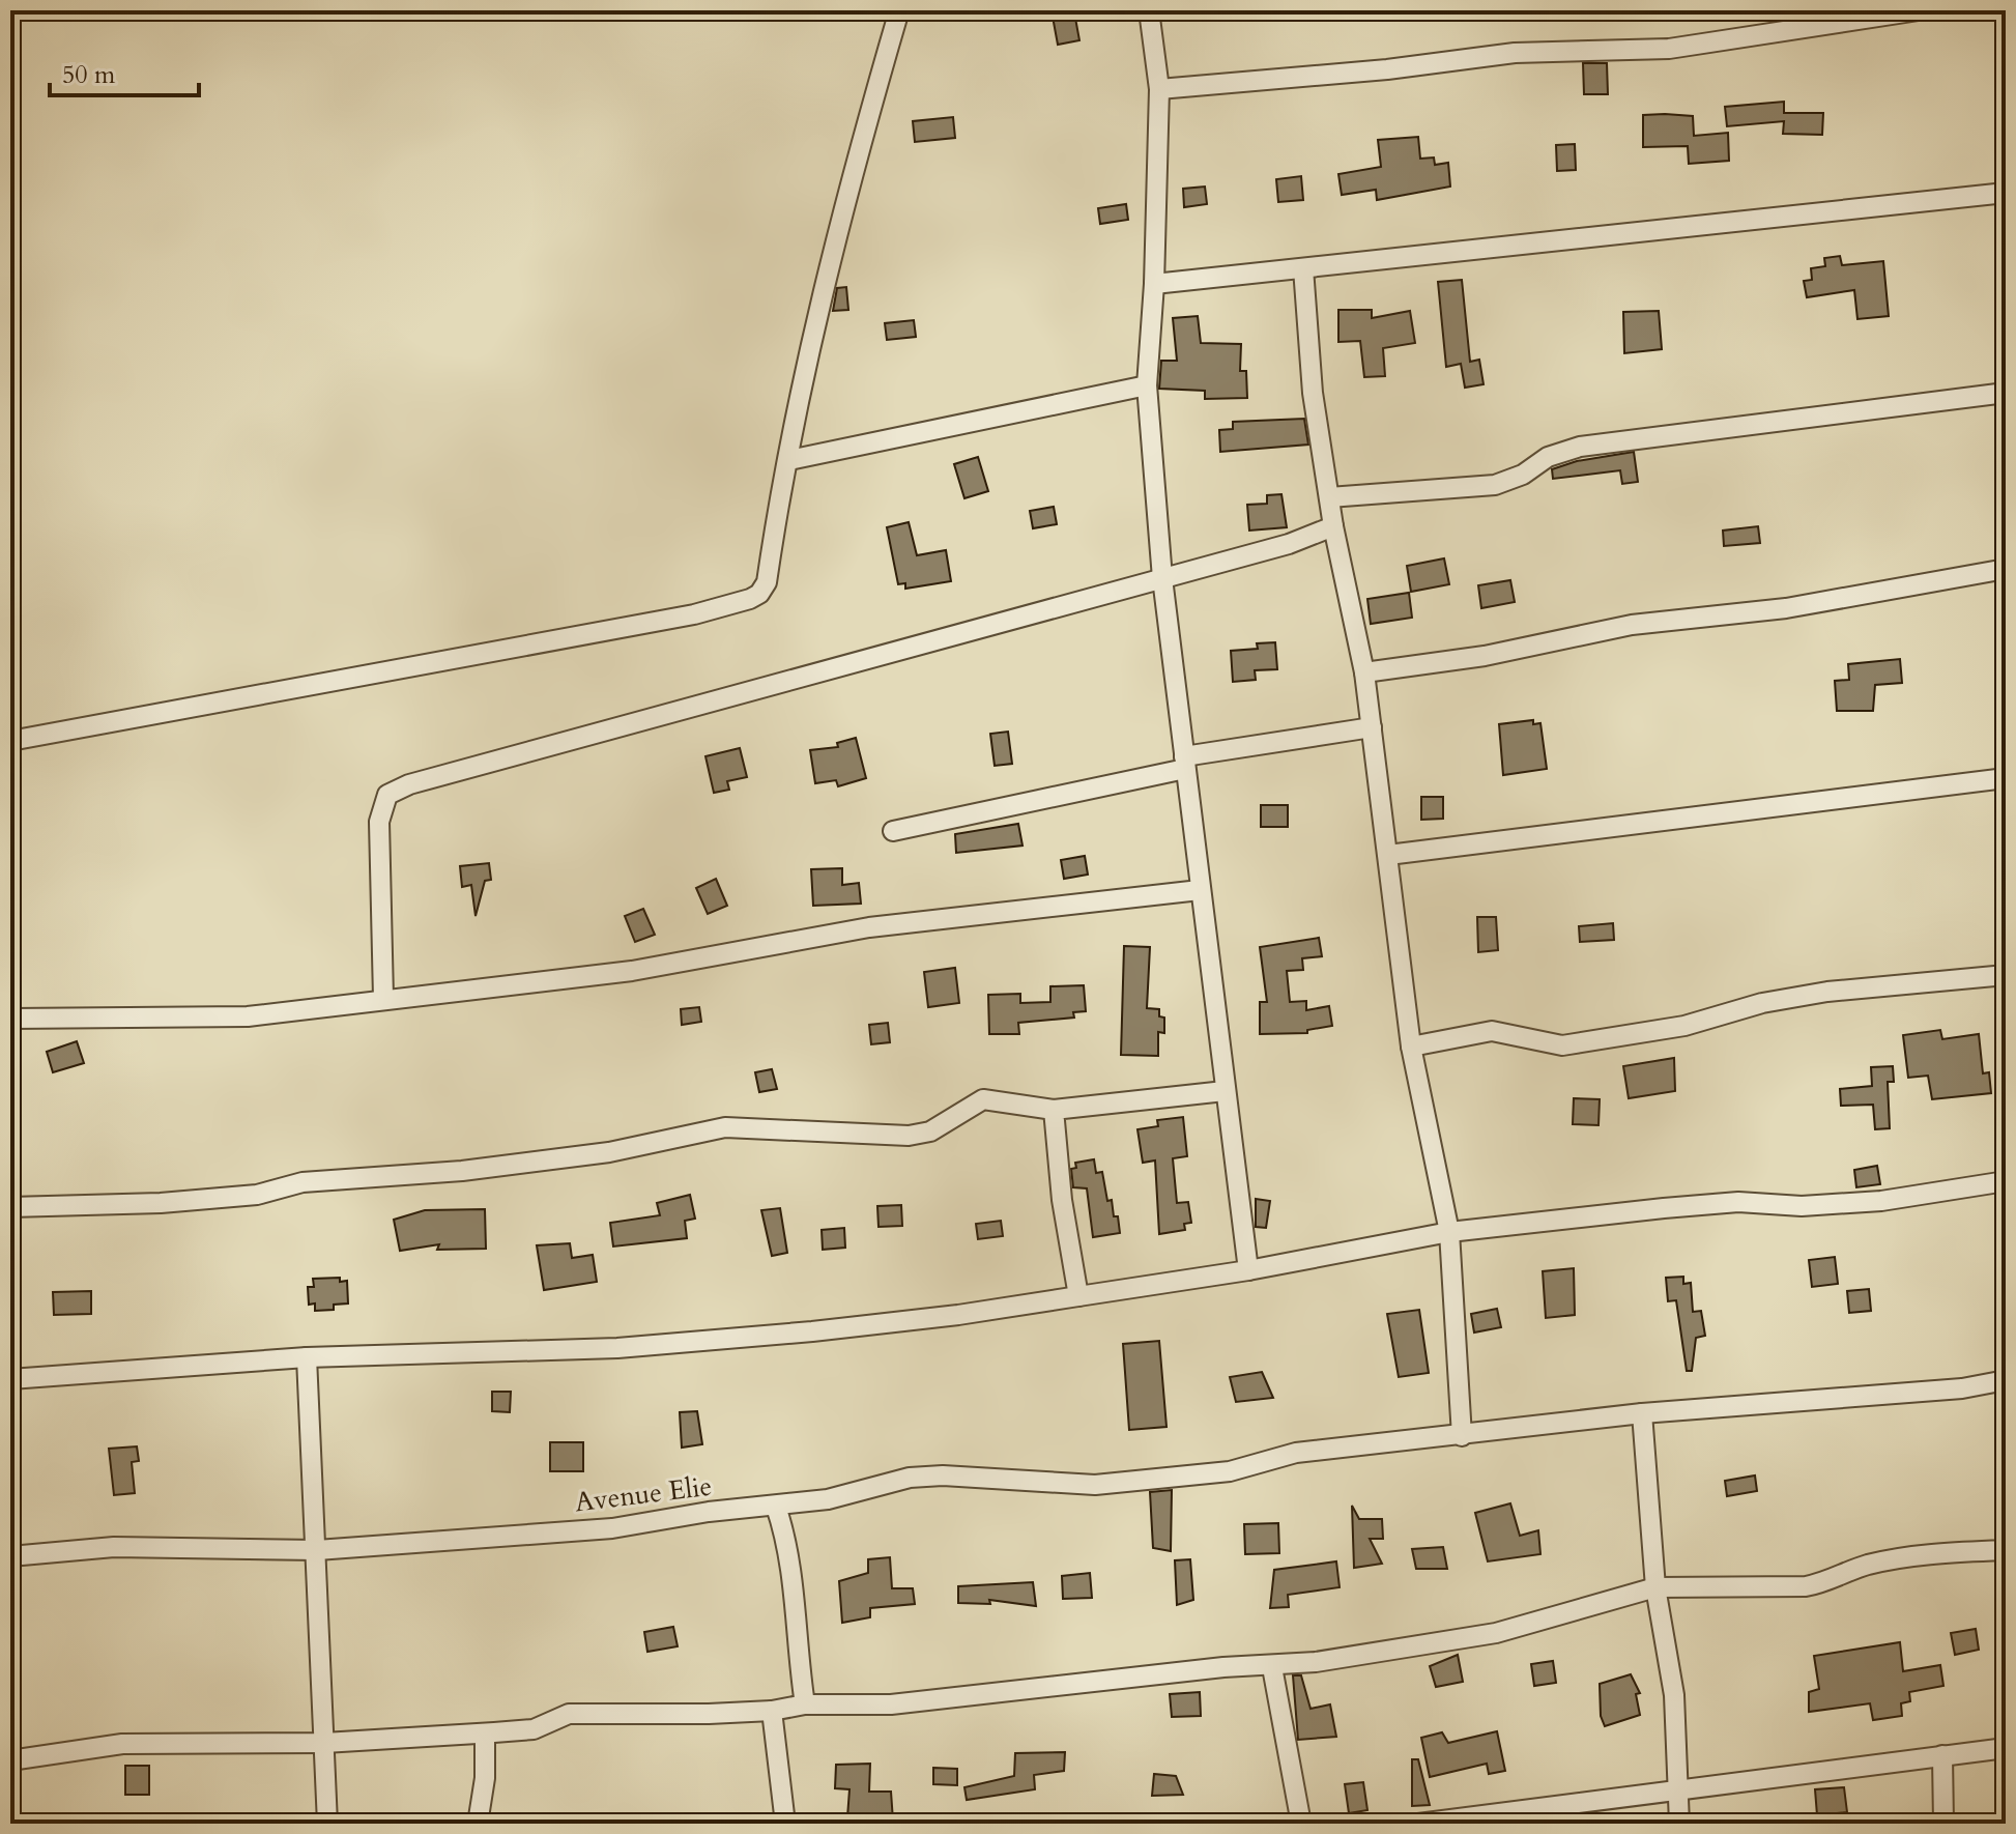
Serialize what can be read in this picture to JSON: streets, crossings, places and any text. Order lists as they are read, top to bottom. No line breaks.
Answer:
{"streets":{"street":["Avenue Elie"]},"scale_bar":"50 m"}
